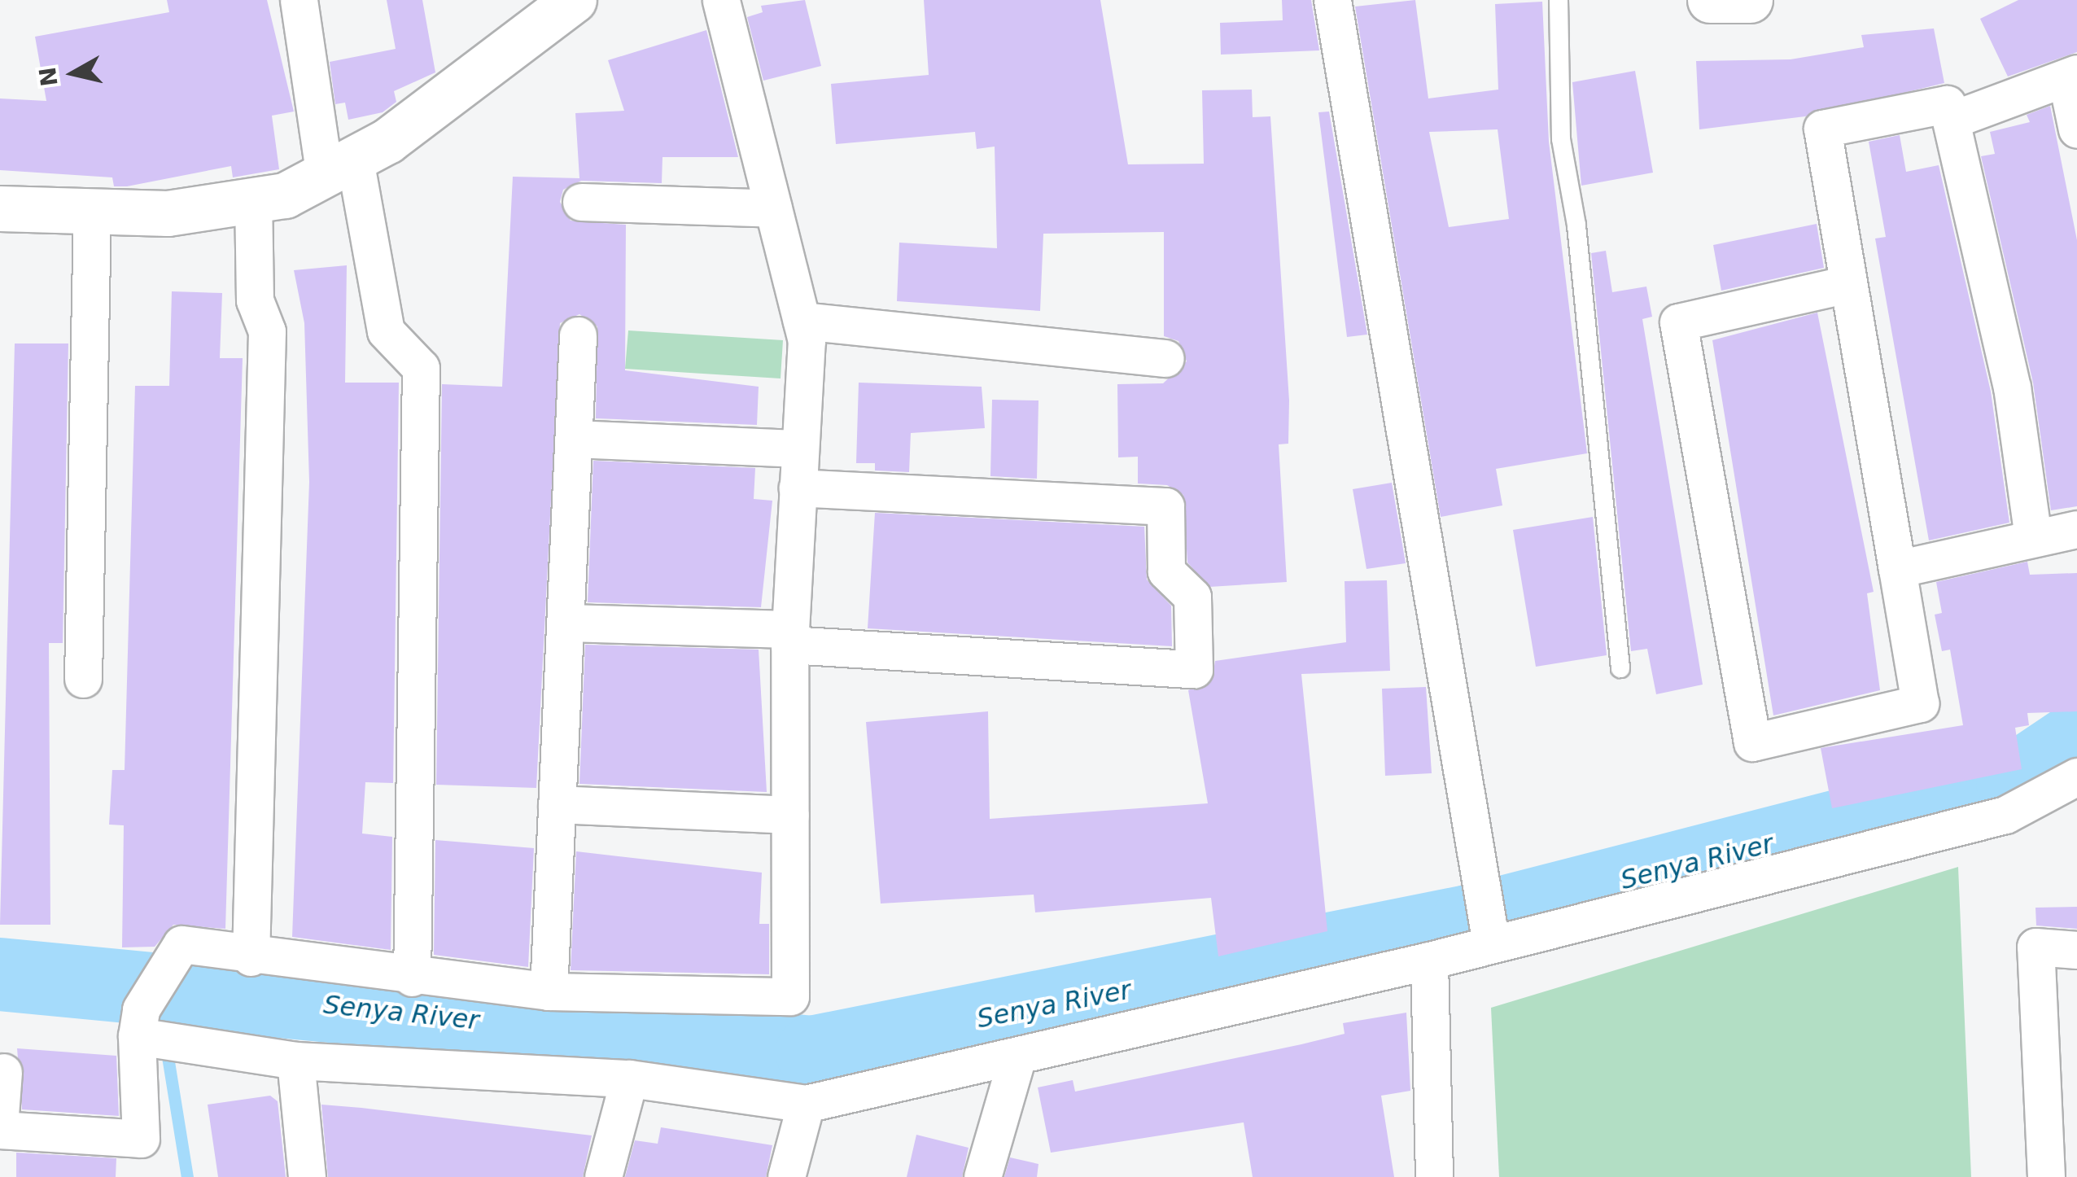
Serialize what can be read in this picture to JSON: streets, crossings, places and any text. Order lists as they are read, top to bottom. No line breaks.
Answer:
{"water":["Senya River"],"north":"left"}
